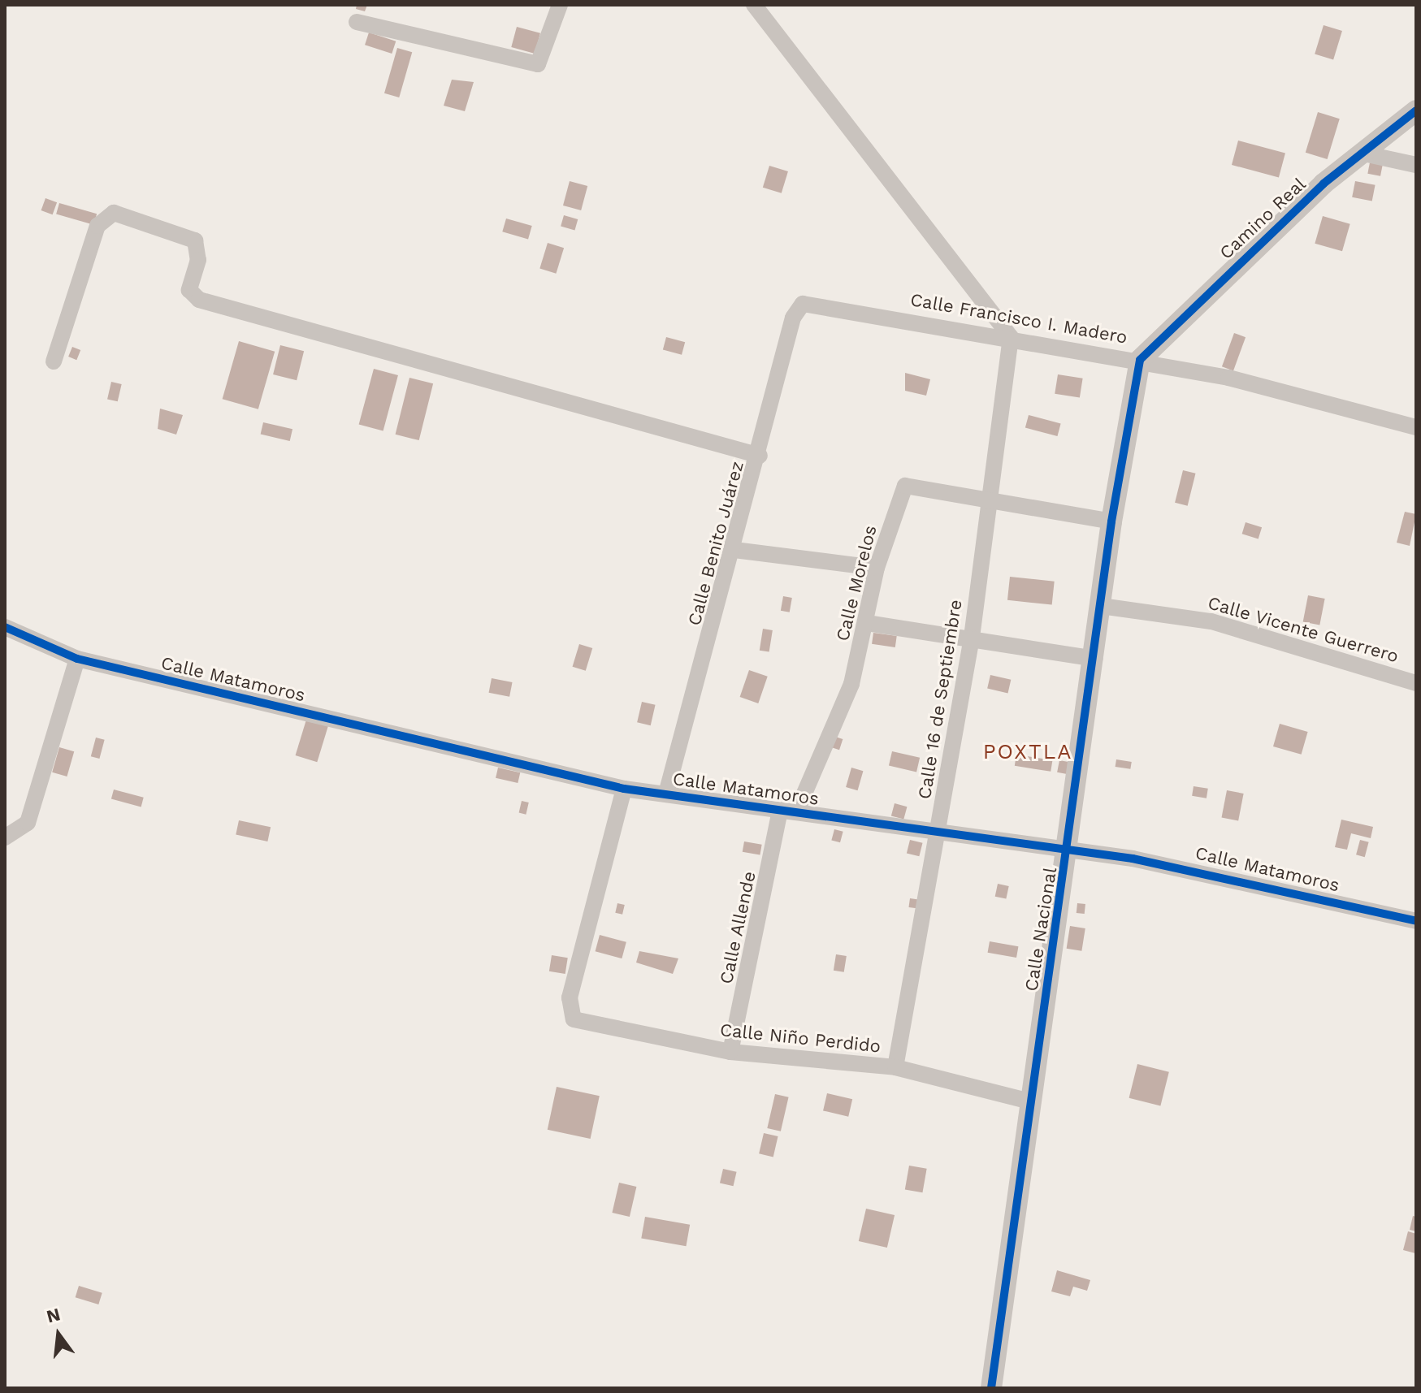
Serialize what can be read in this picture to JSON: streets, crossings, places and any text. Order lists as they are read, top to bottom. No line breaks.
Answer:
{"streets":{"street":["Camino Real","Calle Francisco I. Madero","Calle Benito Juárez","Calle Morelos","Calle Vicente Guerrero","Calle Matamoros","Calle 16 de Septiembre","Calle Allende","Calle Nacional","Calle Niño Perdido"]},"crossings":[["Camino Real","Calle Francisco I. Madero"],["Camino Real","Calle Nacional"],["Calle Francisco I. Madero","Calle Benito Juárez"],["Calle Francisco I. Madero","Calle 16 de Septiembre"],["Calle Francisco I. Madero","Calle Nacional"],["Calle Benito Juárez","Calle Matamoros"],["Calle Morelos","Calle Matamoros"],["Calle Morelos","Calle 16 de Septiembre"],["Calle Morelos","Calle Allende"],["Calle Morelos","Calle Nacional"],["Calle Vicente Guerrero","Calle Nacional"],["Calle Matamoros","Calle 16 de Septiembre"],["Calle Matamoros","Calle Allende"],["Calle Matamoros","Calle Nacional"],["Calle Matamoros","Calle Niño Perdido"],["Calle 16 de Septiembre","Calle Niño Perdido"],["Calle Allende","Calle Niño Perdido"],["Calle Nacional","Calle Niño Perdido"]],"districts":["POXTLA"],"north":"top"}
